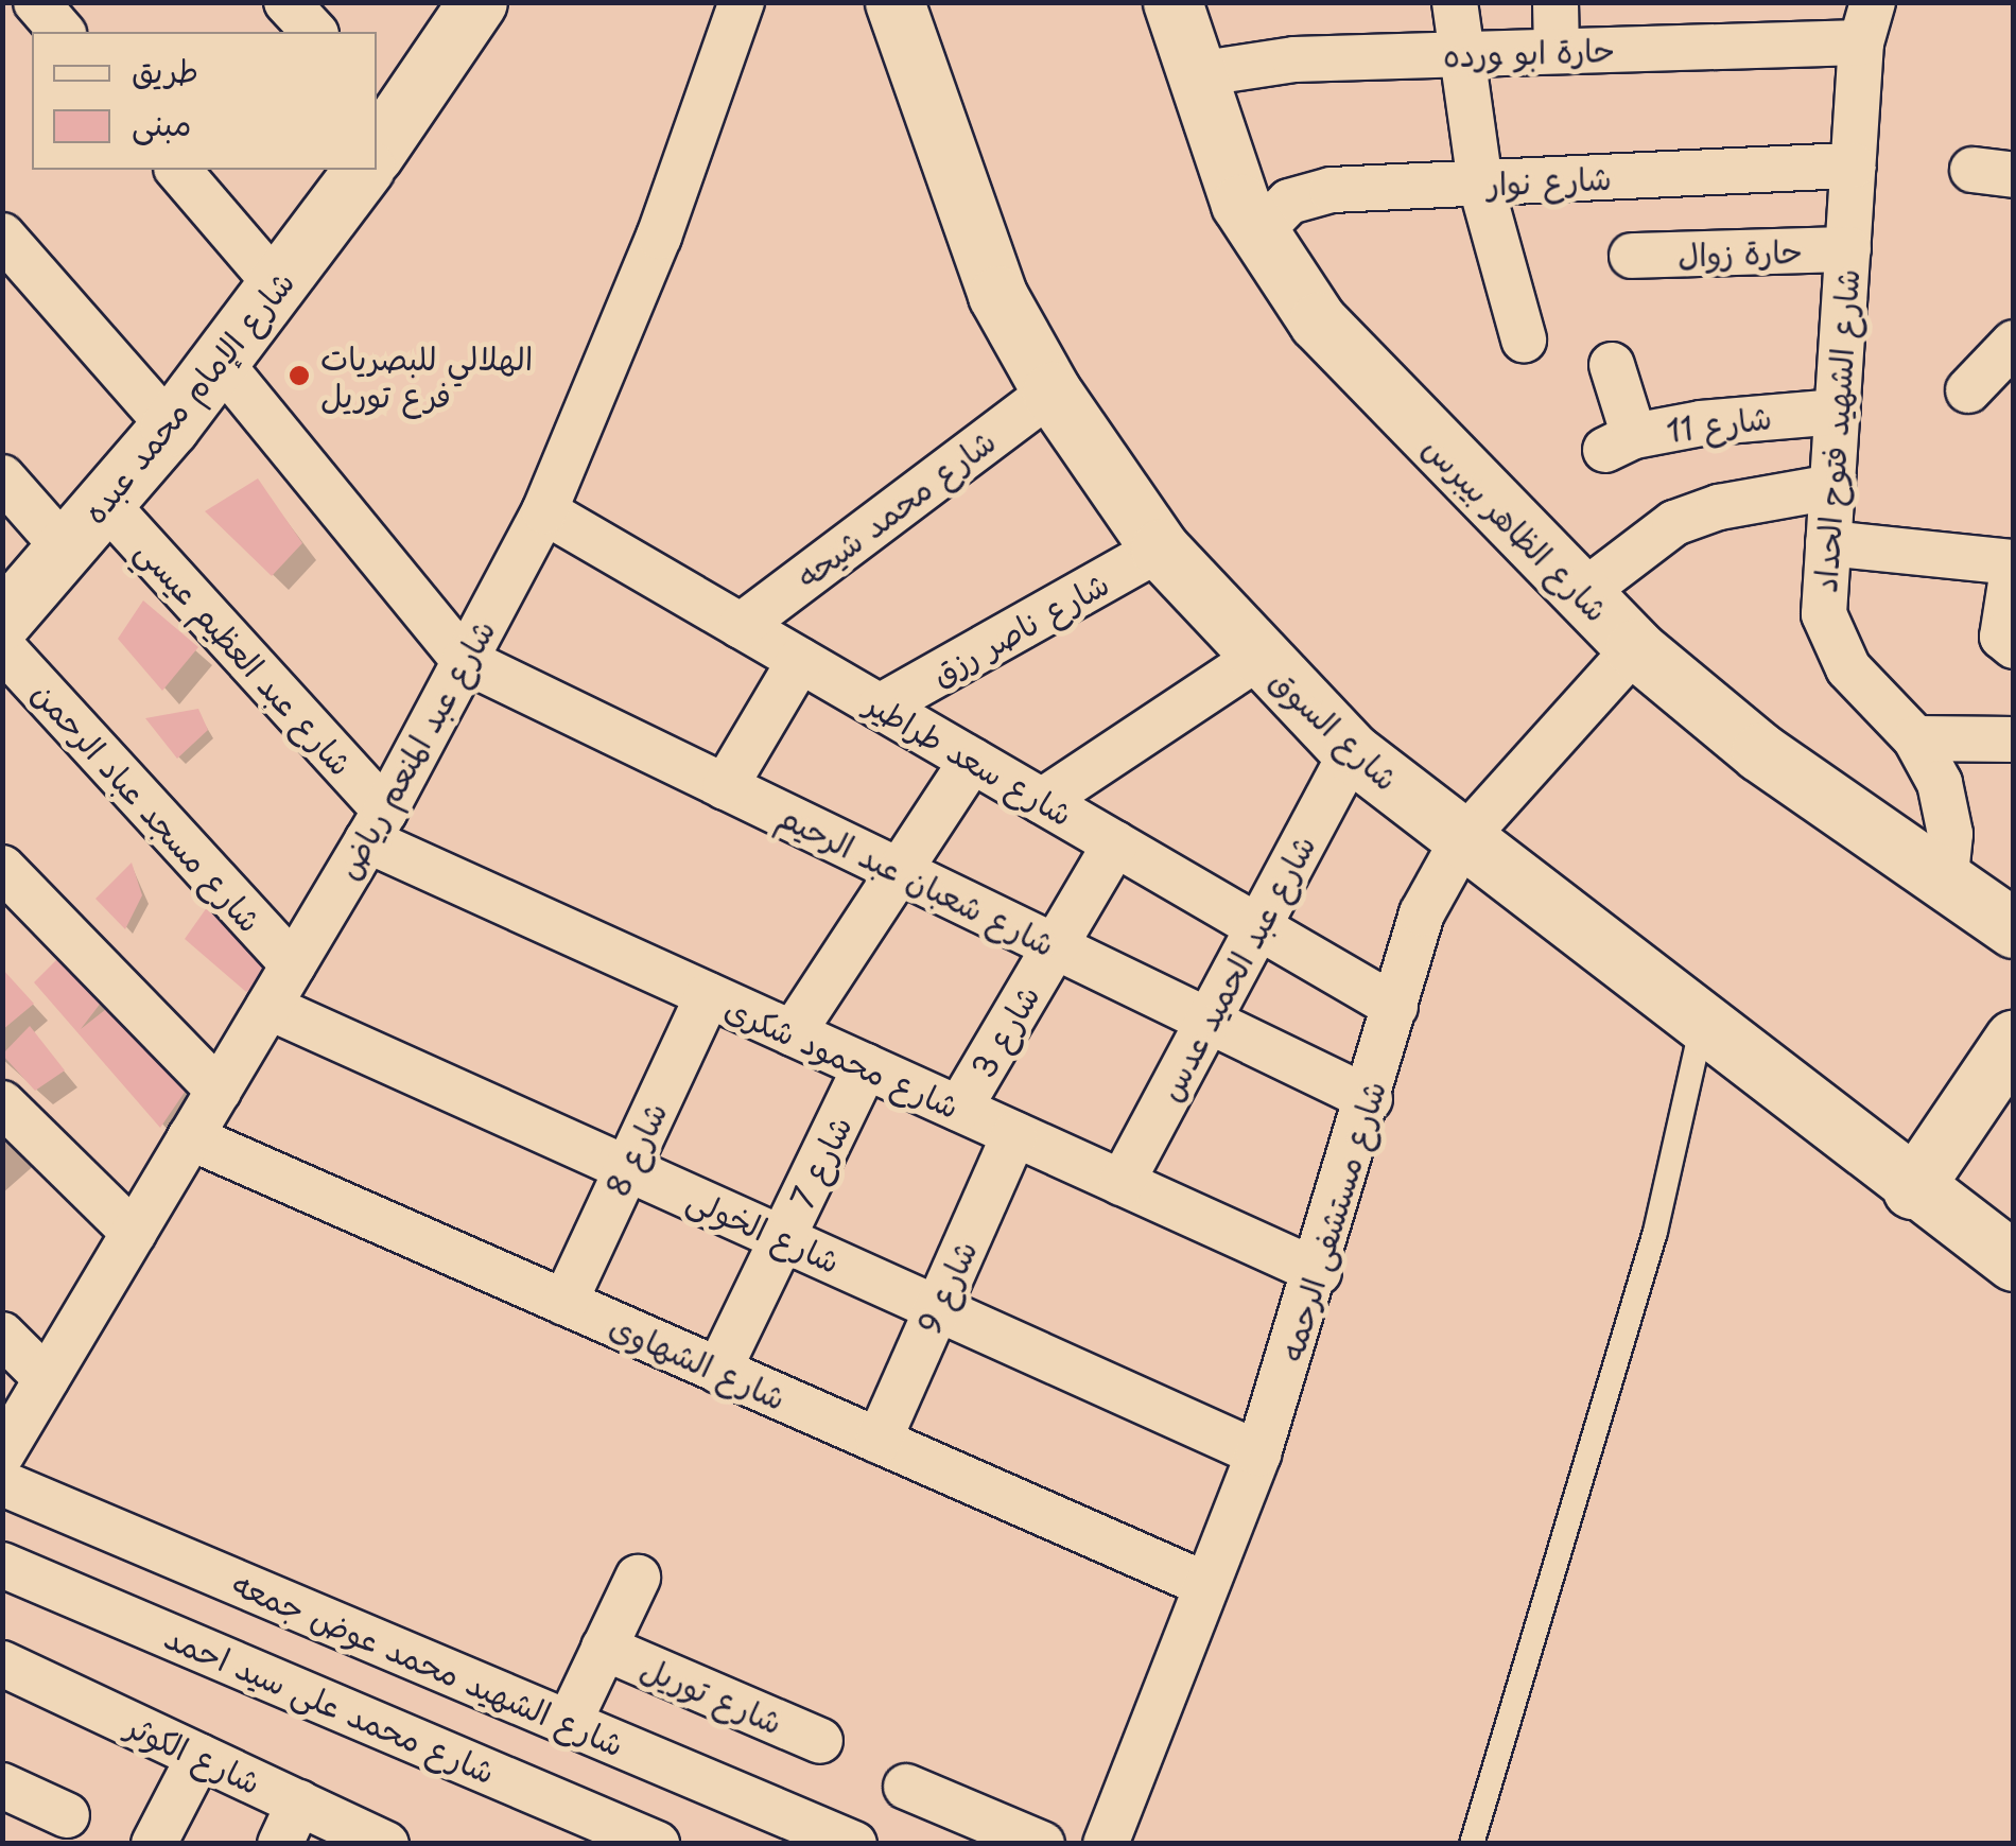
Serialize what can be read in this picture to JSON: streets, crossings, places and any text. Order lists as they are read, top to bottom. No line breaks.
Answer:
{"streets":{"main road":["شارع الإمام محمد عبده","شارع الظاهر بيبرس","شارع السوق"],"street":["حارة ابو ورده","شارع نوار","حارة زوال","شارع 11","شارع الشهيد فتوح الحداد","شارع محمد شيحه","شارع ناصر رزق","شارع عبد العظيم عيسي","شارع عبد المنعم رياض","شارع سعد طراطير","شارع مسجد عباد الرحمن","شارع شعبان عبد الرحيم","شارع عبد الحميد عدس","شارع 3","شارع محمود شكرى","شارع 8","شارع 7","شارع مستشفى الرحمه","شارع الخولى","شارع 9","شارع الشهاوى","شارع الشهيد محمد عوض جمعه","شارع توريل","شارع محمد على سيد احمد","شارع الكوثر"]},"crossings":[["حارة ابو ورده","شارع الشهيد فتوح الحداد"],["حارة ابو ورده","شارع الظاهر بيبرس"],["شارع نوار","شارع الشهيد فتوح الحداد"],["شارع نوار","شارع الظاهر بيبرس"],["حارة زوال","شارع الشهيد فتوح الحداد"],["شارع الإمام محمد عبده","شارع عبد العظيم عيسي"],["شارع 11","شارع الشهيد فتوح الحداد"],["شارع الشهيد فتوح الحداد","شارع الظاهر بيبرس"],["شارع محمد شيحه","شارع السوق"],["شارع محمد شيحه","شارع سعد طراطير"],["شارع الظاهر بيبرس","شارع مستشفى الرحمه"],["شارع ناصر رزق","شارع السوق"],["شارع ناصر رزق","شارع سعد طراطير"],["شارع عبد العظيم عيسي","شارع عبد المنعم رياض"],["شارع عبد العظيم عيسي","شارع محمود شكرى"],["شارع السوق","شارع عبد الحميد عدس"],["شارع السوق","شارع مستشفى الرحمه"],["شارع عبد المنعم رياض","شارع سعد طراطير"],["شارع عبد المنعم رياض","شارع مسجد عباد الرحمن"],["شارع عبد المنعم رياض","شارع شعبان عبد الرحيم"],["شارع عبد المنعم رياض","شارع محمود شكرى"],["شارع عبد المنعم رياض","شارع الخولى"],["شارع عبد المنعم رياض","شارع الشهاوى"],["شارع سعد طراطير","شارع عبد الحميد عدس"],["شارع سعد طراطير","شارع 3"],["شارع سعد طراطير","شارع مستشفى الرحمه"],["شارع شعبان عبد الرحيم","شارع عبد الحميد عدس"],["شارع شعبان عبد الرحيم","شارع 3"],["شارع شعبان عبد الرحيم","شارع مستشفى الرحمه"],["شارع عبد الحميد عدس","شارع محمود شكرى"],["شارع 3","شارع محمود شكرى"],["شارع محمود شكرى","شارع 8"],["شارع محمود شكرى","شارع 7"],["شارع محمود شكرى","شارع مستشفى الرحمه"],["شارع محمود شكرى","شارع 9"],["شارع 8","شارع الخولى"],["شارع 8","شارع الشهاوى"],["شارع 7","شارع الخولى"],["شارع 7","شارع الشهاوى"],["شارع مستشفى الرحمه","شارع الخولى"],["شارع مستشفى الرحمه","شارع الشهاوى"],["شارع الخولى","شارع 9"],["شارع 9","شارع الشهاوى"]],"places":["الهلالي للبصريات فرع توريل"],"legend":["طريق","مبنى"]}
